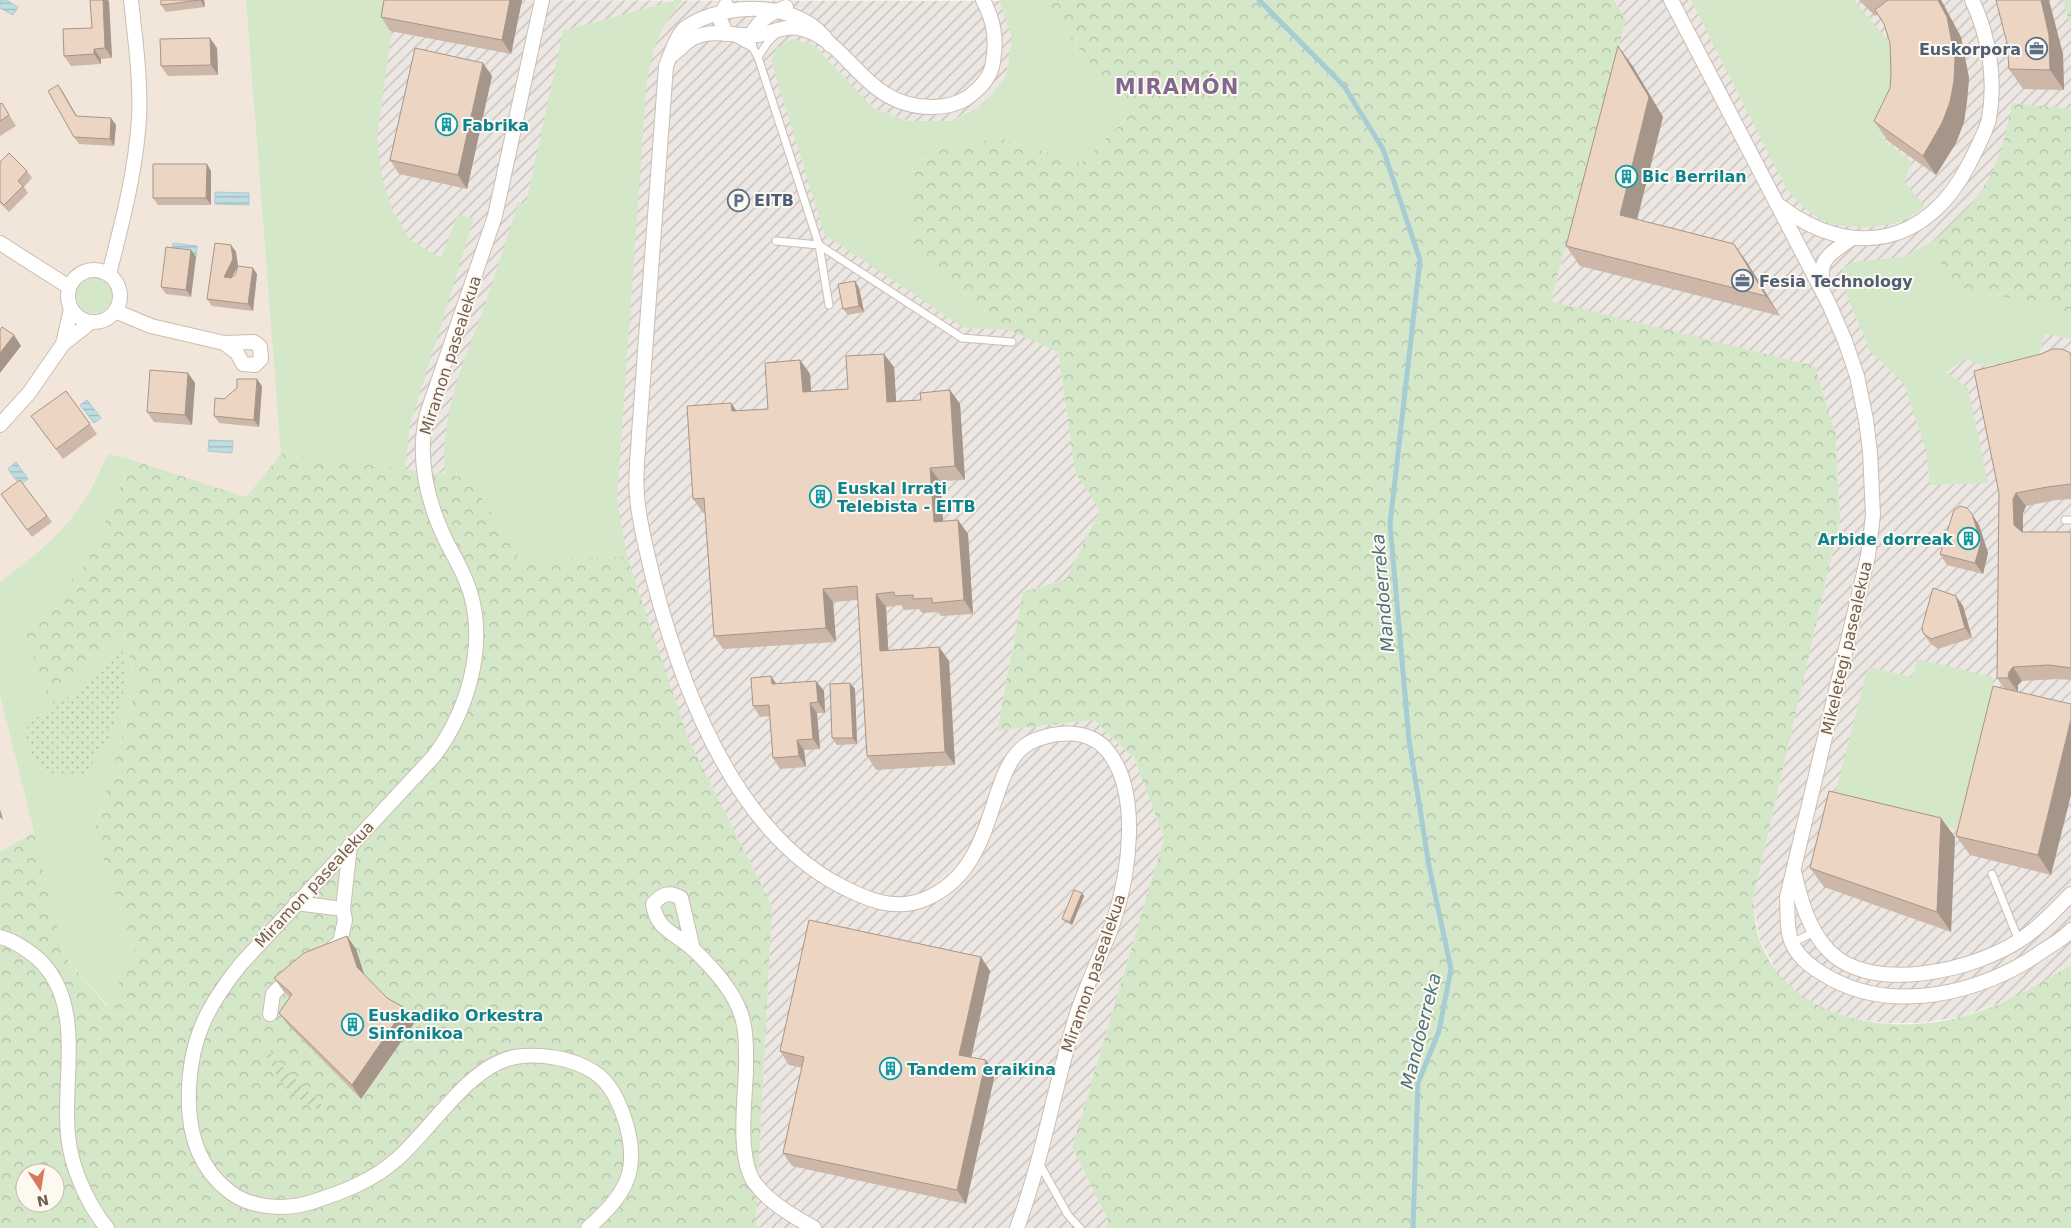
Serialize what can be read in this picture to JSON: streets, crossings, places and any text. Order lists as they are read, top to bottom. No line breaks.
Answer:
{"streets":{"street":["Miramon pasealekua","Mikeletegi pasealekua"]},"districts":["MIRAMÓN"],"water":["Mandoerreka"],"places":{"office":["Euskorpora","Fesia Technology"],"building":["Fabrika","Bic Berrilan","Euskal Irrati Telebista - EITB","Arbide dorreak","Euskadiko Orkestra Sinfonikoa","Tandem eraikina"],"parking":["EITB"]},"north":"bottom"}
